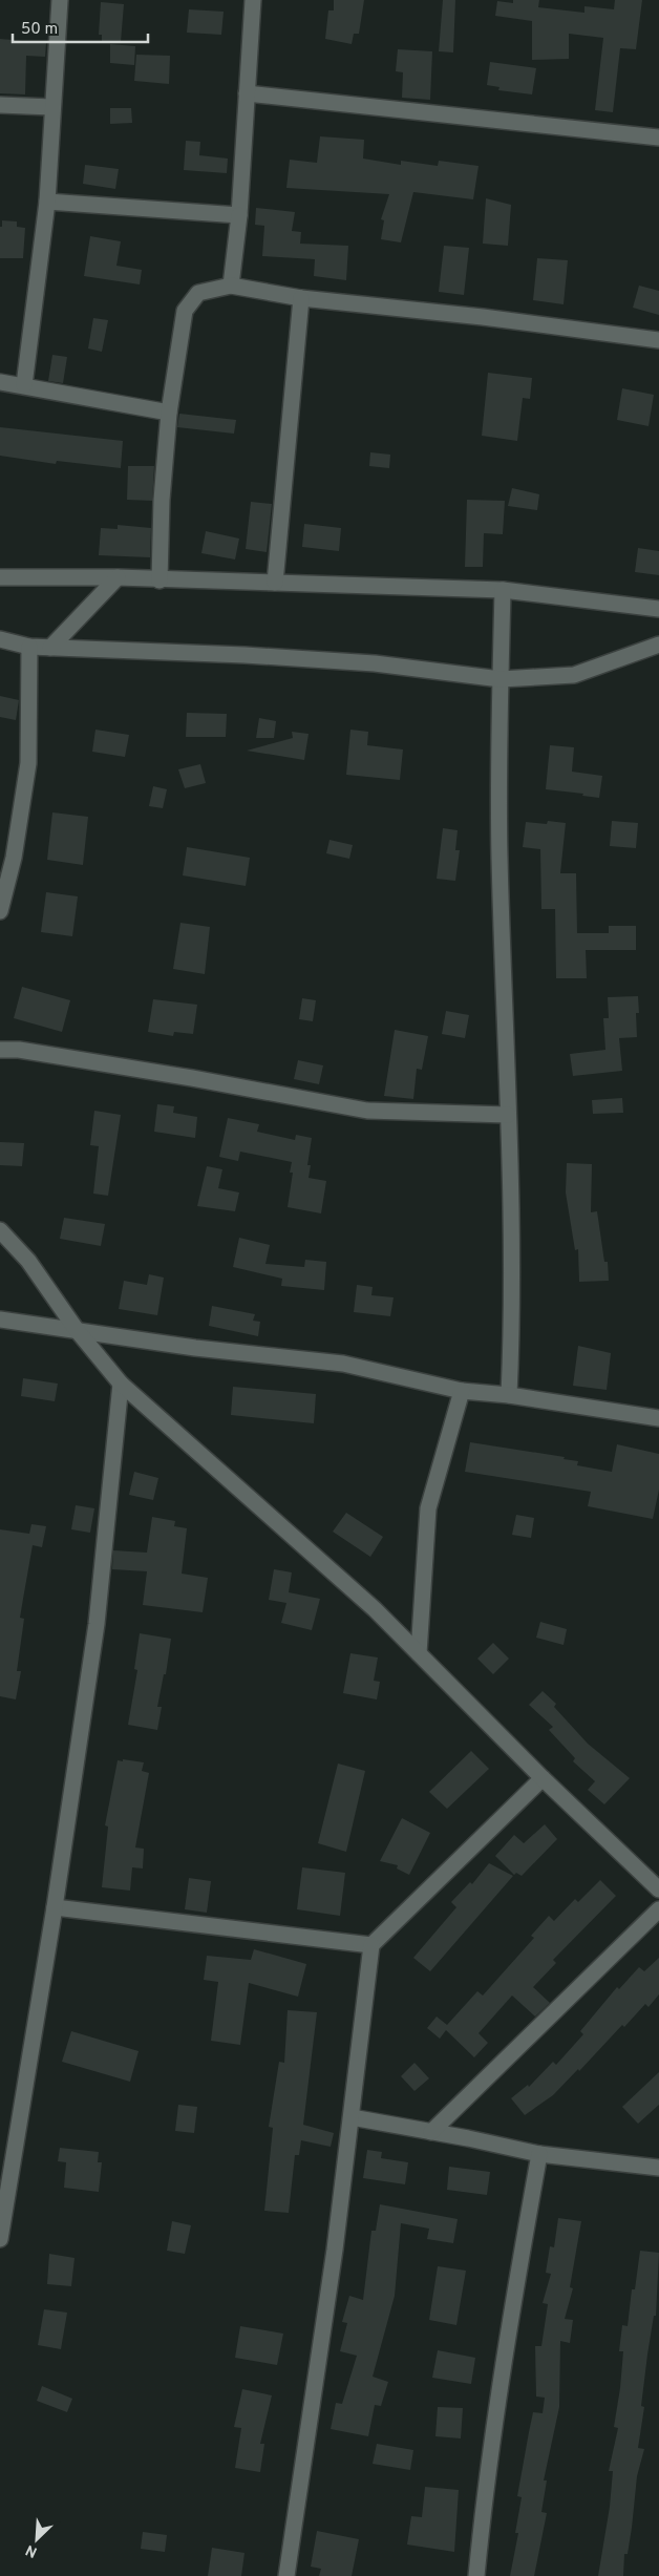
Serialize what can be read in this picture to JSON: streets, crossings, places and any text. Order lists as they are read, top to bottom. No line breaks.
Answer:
{"scale_bar":"50 m","north":"bottom left"}
